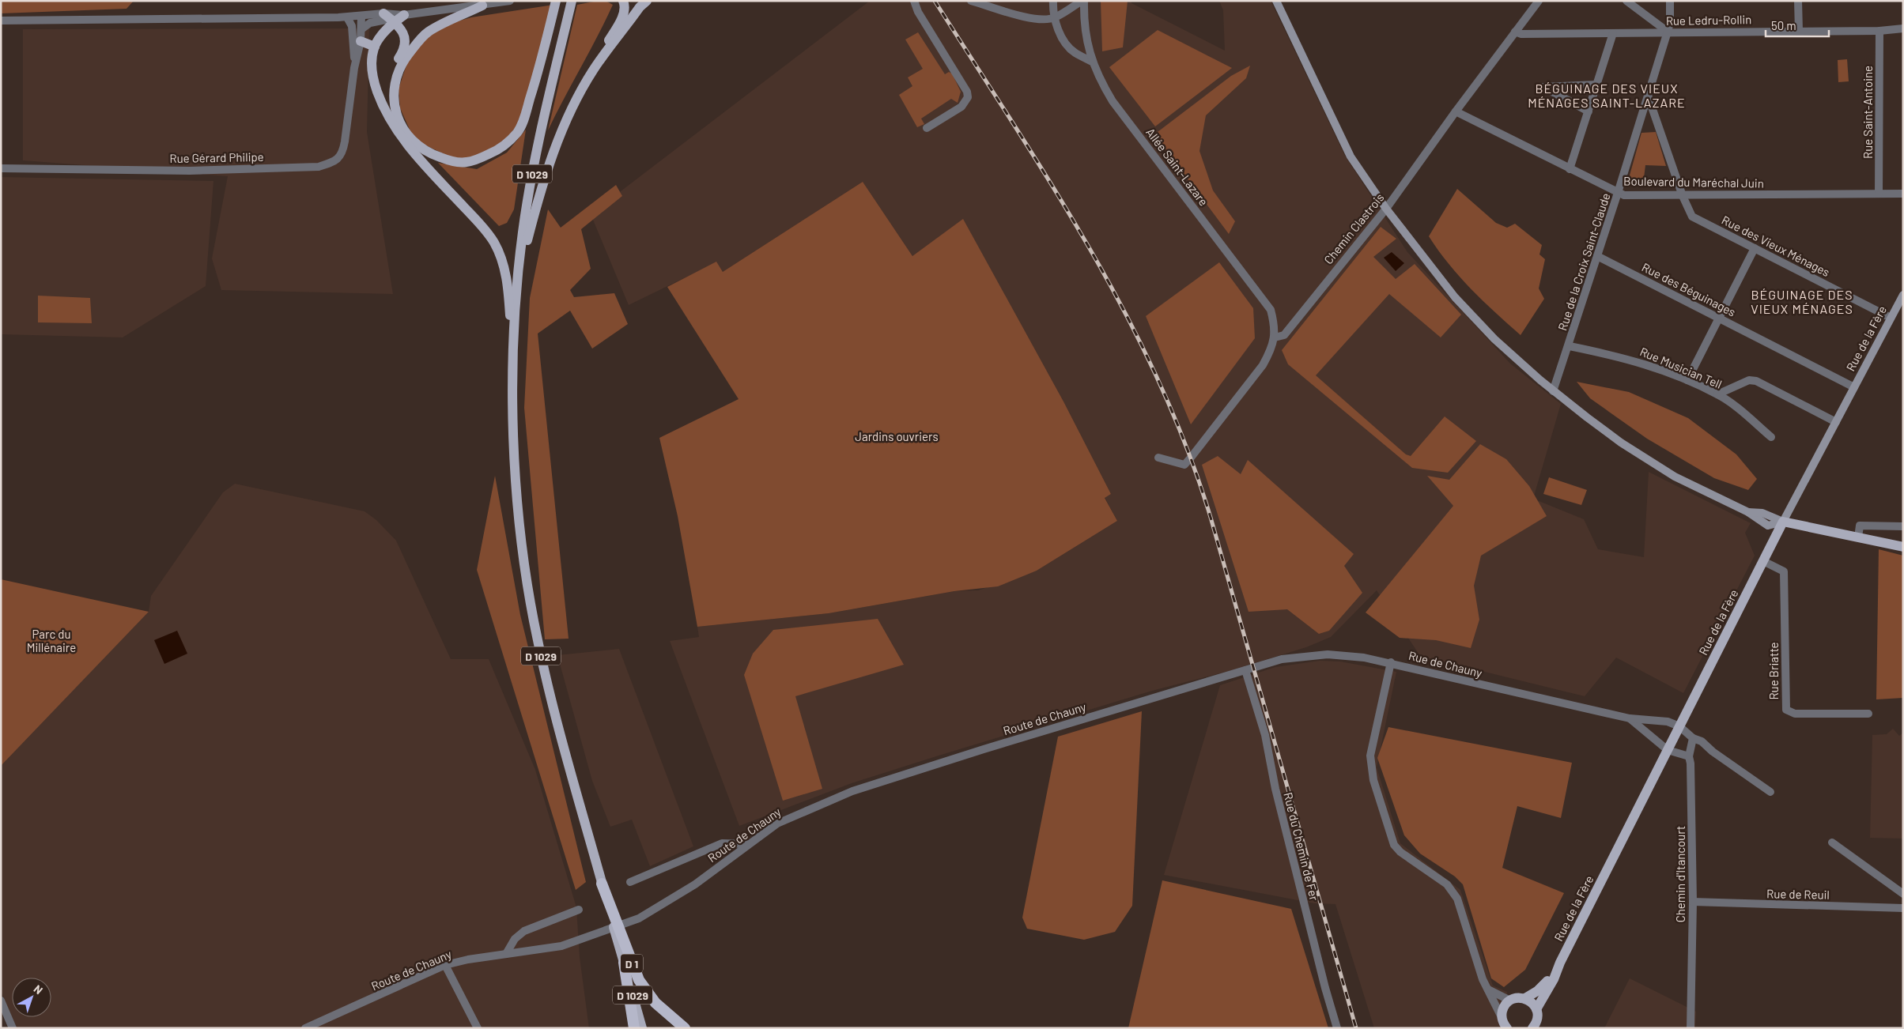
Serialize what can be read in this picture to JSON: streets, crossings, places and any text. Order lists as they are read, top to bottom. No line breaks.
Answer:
{"streets":{"highway":["D 1"],"main road":["D 1029","Rue de la Fère"],"street":["Rue Ledru-Rollin","Rue Saint-Antoine","Rue Gérard Philipe","Allée Saint-Lazare","Boulevard du Maréchal Juin","Chemin Clastrois","Rue des Vieux Ménages","Rue de la Croix Saint-Claude","Rue des Béguinages","Rue Musician Tell","Rue de Chauny","Rue Briatte","Route de Chauny","Rue du Chemin de Fer","Chemin d'Itancourt","Rue de Reuil"]},"crossings":[["Rue Ledru-Rollin","Rue Saint-Antoine"],["Rue Ledru-Rollin","Chemin Clastrois"],["Rue Ledru-Rollin","Rue de la Croix Saint-Claude"],["Rue Saint-Antoine","Boulevard du Maréchal Juin"],["Allée Saint-Lazare","Chemin Clastrois"],["D 1029","D 1"],["Boulevard du Maréchal Juin","Chemin Clastrois"],["Boulevard du Maréchal Juin","Rue des Vieux Ménages"],["Boulevard du Maréchal Juin","Rue de la Croix Saint-Claude"],["Rue des Vieux Ménages","Rue de la Croix Saint-Claude"],["Rue des Vieux Ménages","Rue de la Fère"],["Rue de la Croix Saint-Claude","Rue des Béguinages"],["Rue de la Croix Saint-Claude","Rue Musician Tell"],["Rue des Béguinages","Rue de la Fère"],["Rue de la Fère","Rue de Chauny"],["Rue de la Fère","Rue Briatte"],["Rue de Chauny","Route de Chauny"],["Route de Chauny","Rue du Chemin de Fer"],["Chemin d'Itancourt","Rue de Reuil"]],"districts":["BÉGUINAGE DES VIEUX MÉNAGES SAINT-LAZARE","BÉGUINAGE DES VIEUX MÉNAGES"],"parks":["Jardins ouvriers","Parc du Millénaire"],"scale_bar":"50 m","north":"top right"}
